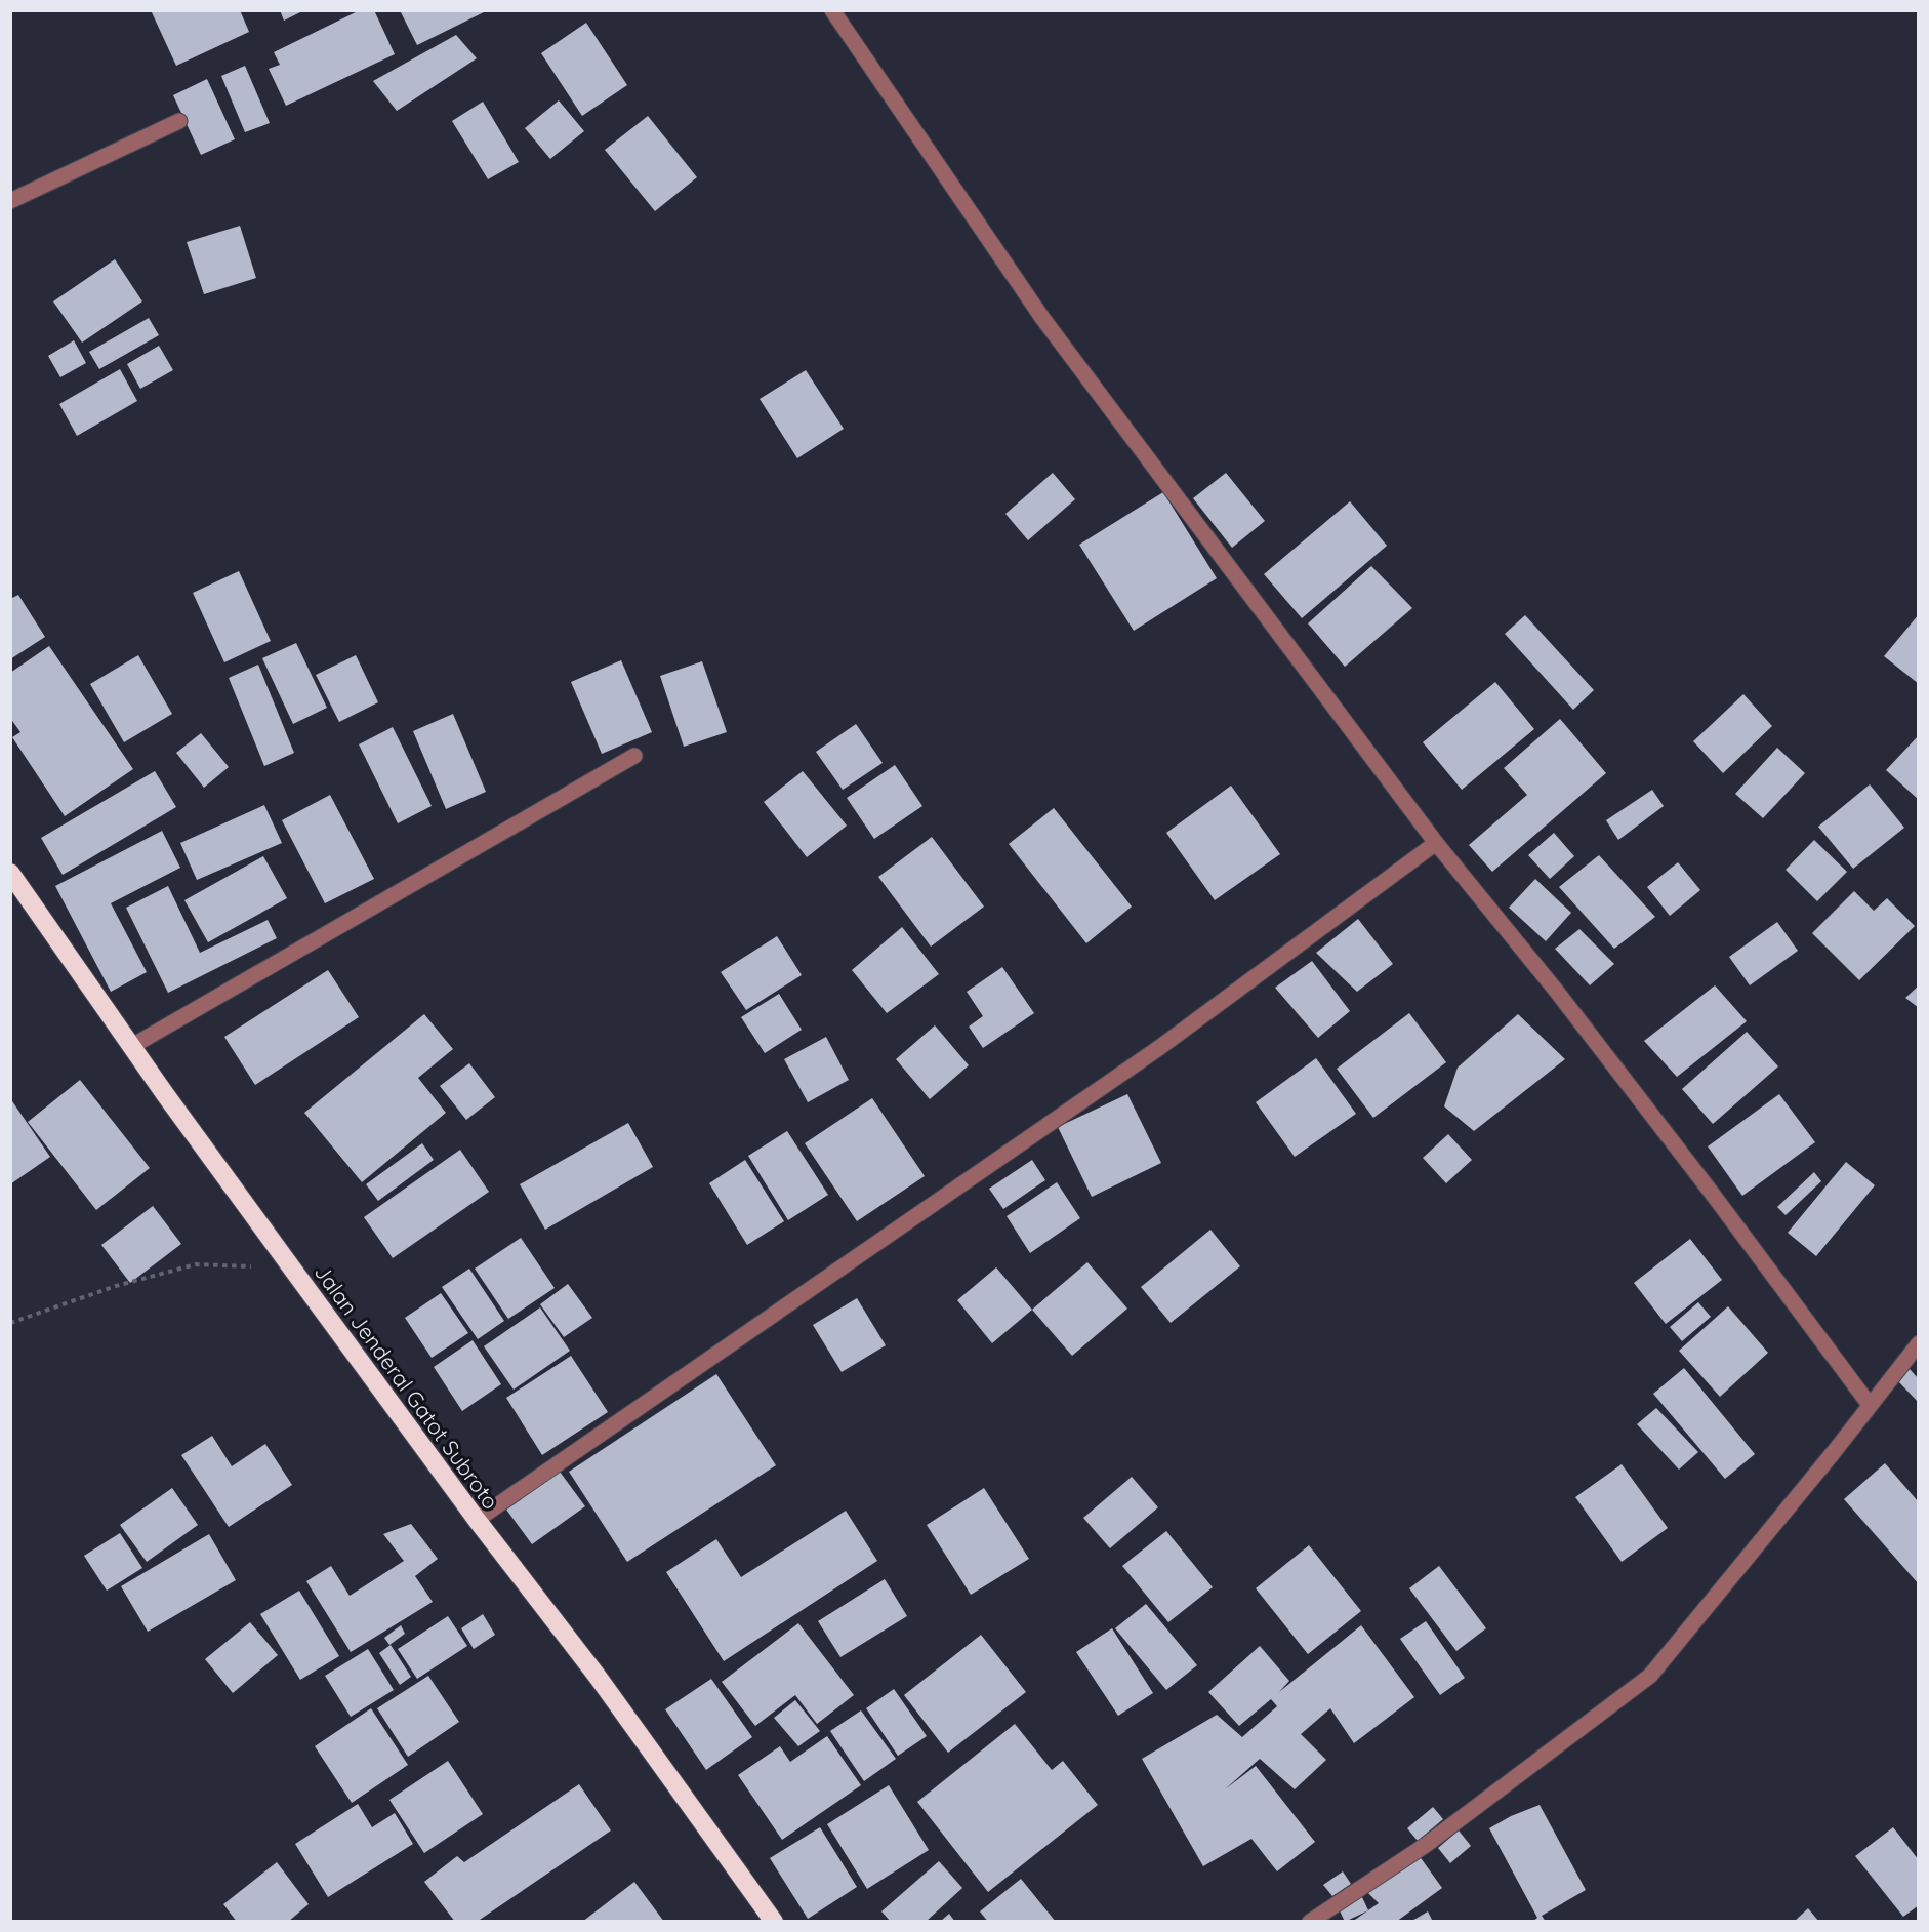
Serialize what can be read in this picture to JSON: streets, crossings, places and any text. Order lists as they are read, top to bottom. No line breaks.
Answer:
{"streets":{"highway":["Jalan Jenderal Gatot Subroto"]}}
